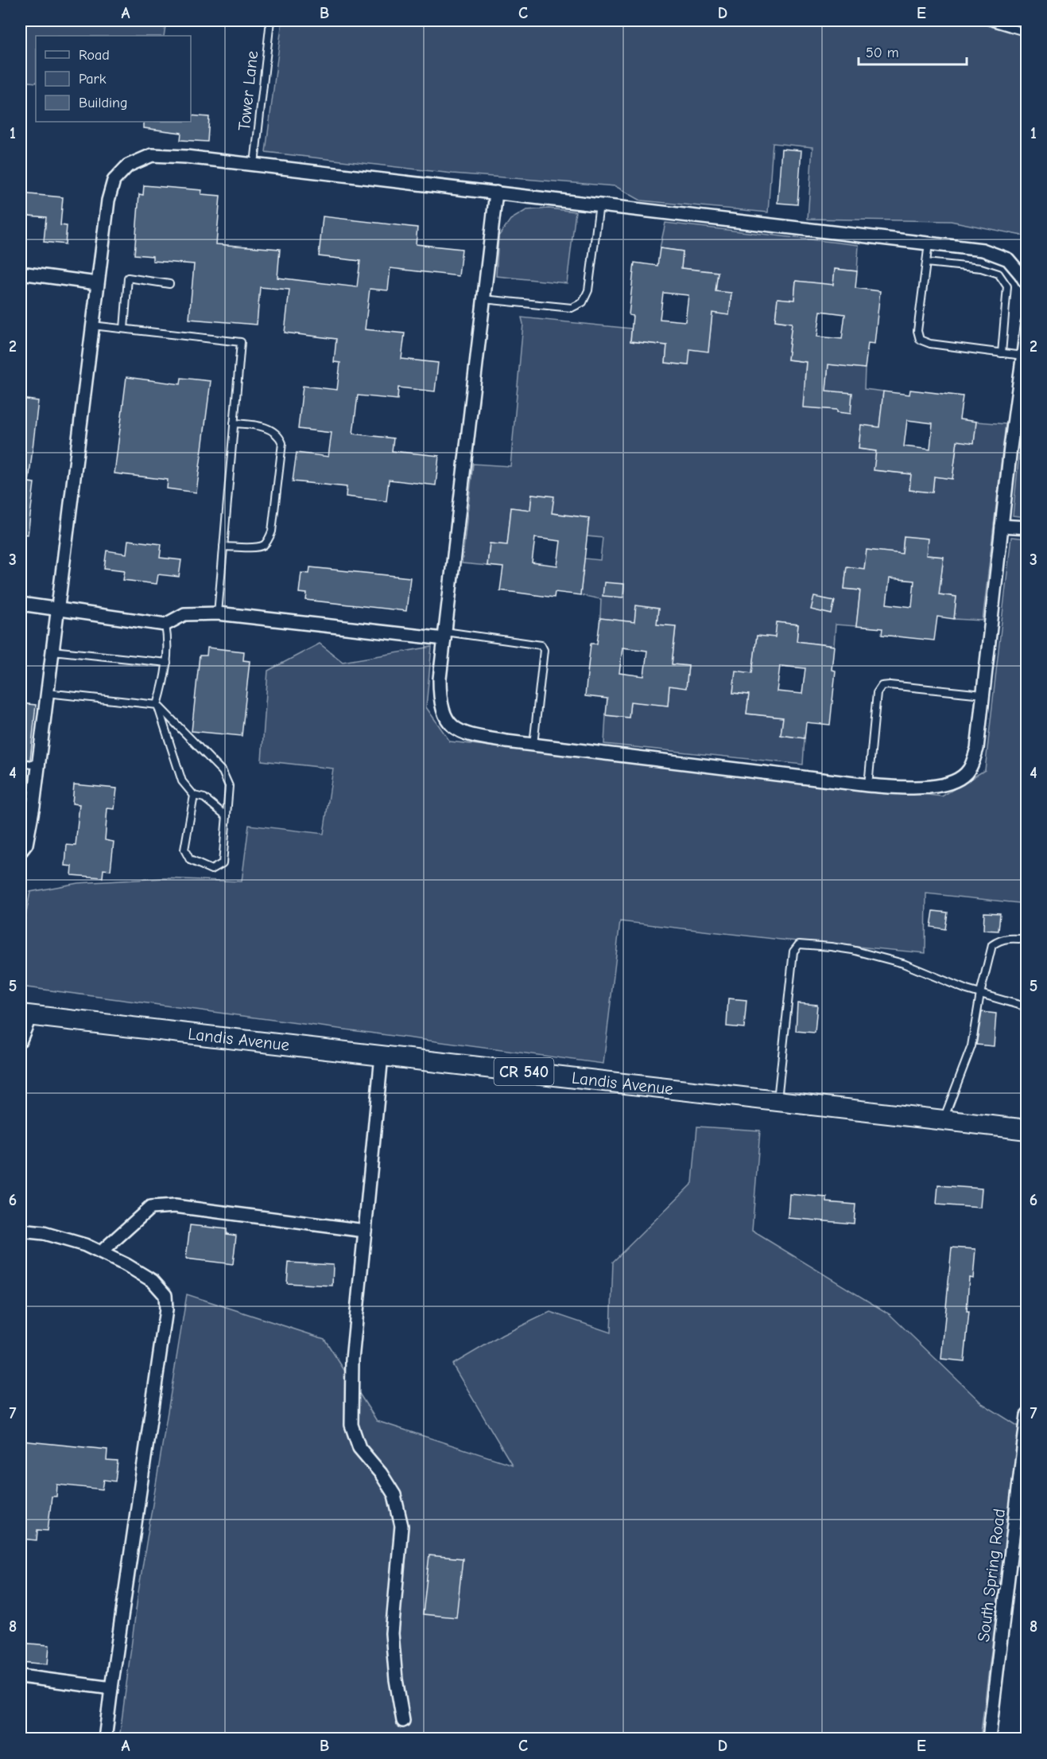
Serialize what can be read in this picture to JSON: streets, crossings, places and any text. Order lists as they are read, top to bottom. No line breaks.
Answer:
{"streets":{"main road":["Landis Avenue","CR 540"],"street":["South Spring Road"],"lane":["Tower Lane"]},"legend":["Road","Park","Building"],"scale_bar":"50 m","grid":{"columns":["A","B","C","D","E"],"rows":["1","2","3","4","5","6","7","8"]}}
